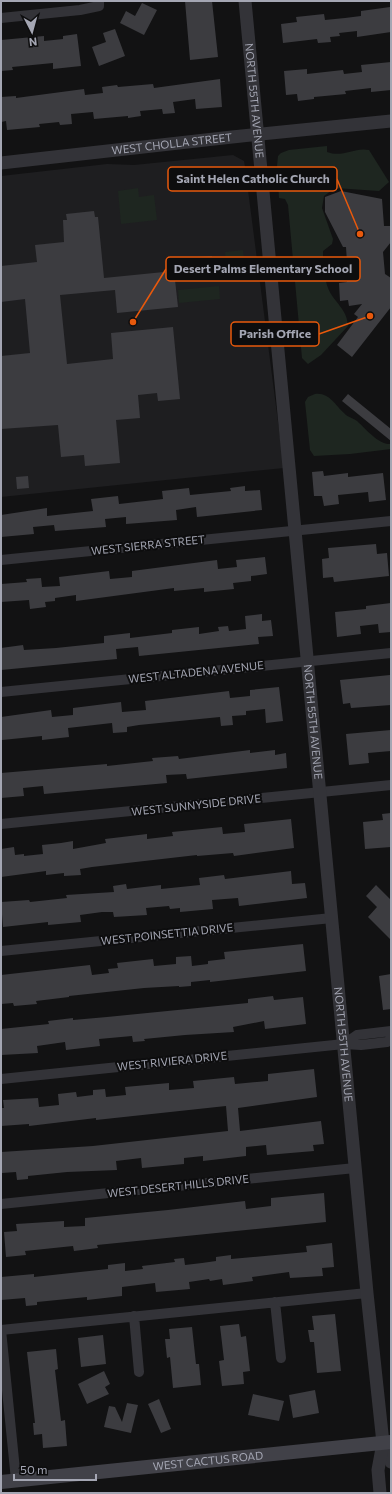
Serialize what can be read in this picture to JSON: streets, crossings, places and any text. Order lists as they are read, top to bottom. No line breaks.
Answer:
{"streets":{"main road":["WEST CACTUS ROAD"],"street":["NORTH 55TH AVENUE","WEST CHOLLA STREET","WEST SIERRA STREET","WEST ALTADENA AVENUE","WEST SUNNYSIDE DRIVE","WEST POINSETTIA DRIVE","WEST RIVIERA DRIVE","WEST DESERT HILLS DRIVE"]},"crossings":[["NORTH 55TH AVENUE","WEST CHOLLA STREET"],["NORTH 55TH AVENUE","WEST SIERRA STREET"],["NORTH 55TH AVENUE","WEST ALTADENA AVENUE"],["NORTH 55TH AVENUE","WEST SUNNYSIDE DRIVE"],["NORTH 55TH AVENUE","WEST POINSETTIA DRIVE"],["NORTH 55TH AVENUE","WEST RIVIERA DRIVE"],["NORTH 55TH AVENUE","WEST DESERT HILLS DRIVE"],["NORTH 55TH AVENUE","WEST CACTUS ROAD"]],"places":["Saint Helen Catholic Church","Parish Office","Desert Palms Elementary School"],"scale_bar":"50 m","north":"bottom"}
